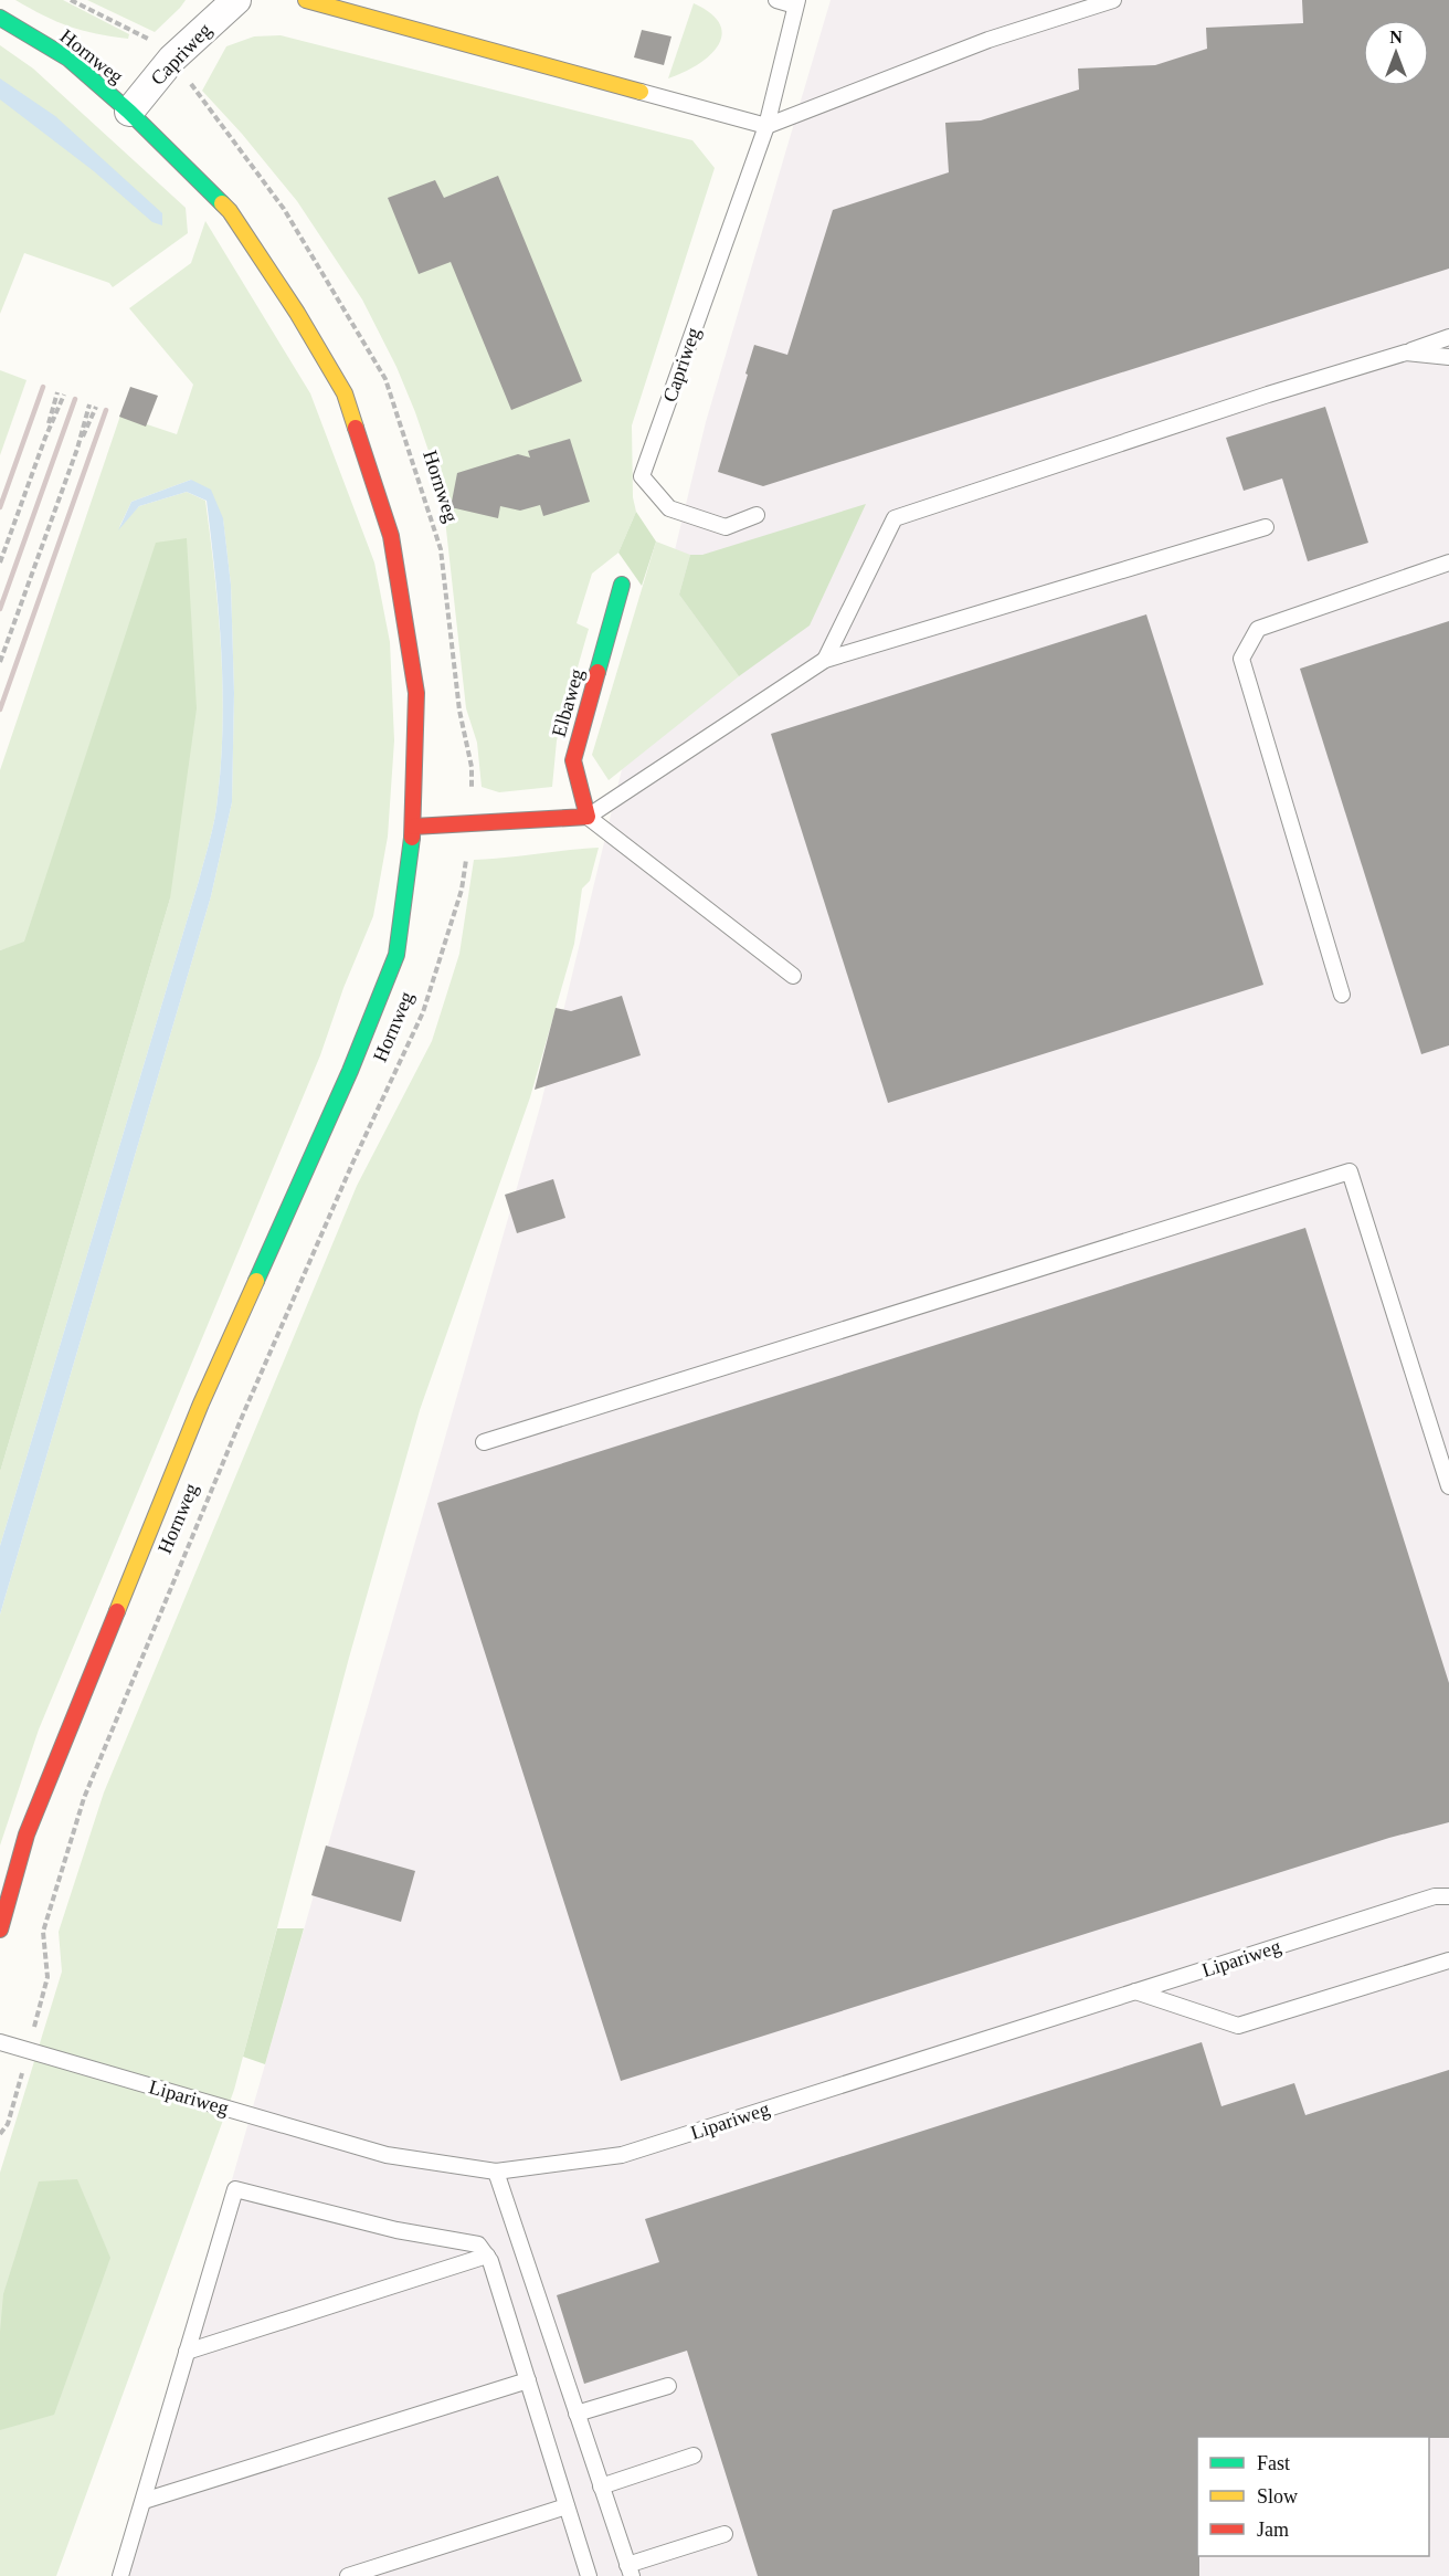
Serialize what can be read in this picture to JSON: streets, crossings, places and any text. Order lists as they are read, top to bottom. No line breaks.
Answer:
{"streets":{"street":["Capriweg","Hornweg","Elbaweg"],"lane":["Lipariweg"]},"crossings":[["Capriweg","Hornweg"],["Hornweg","Lipariweg"]],"legend":["Fast","Slow","Jam"],"north":"top"}
